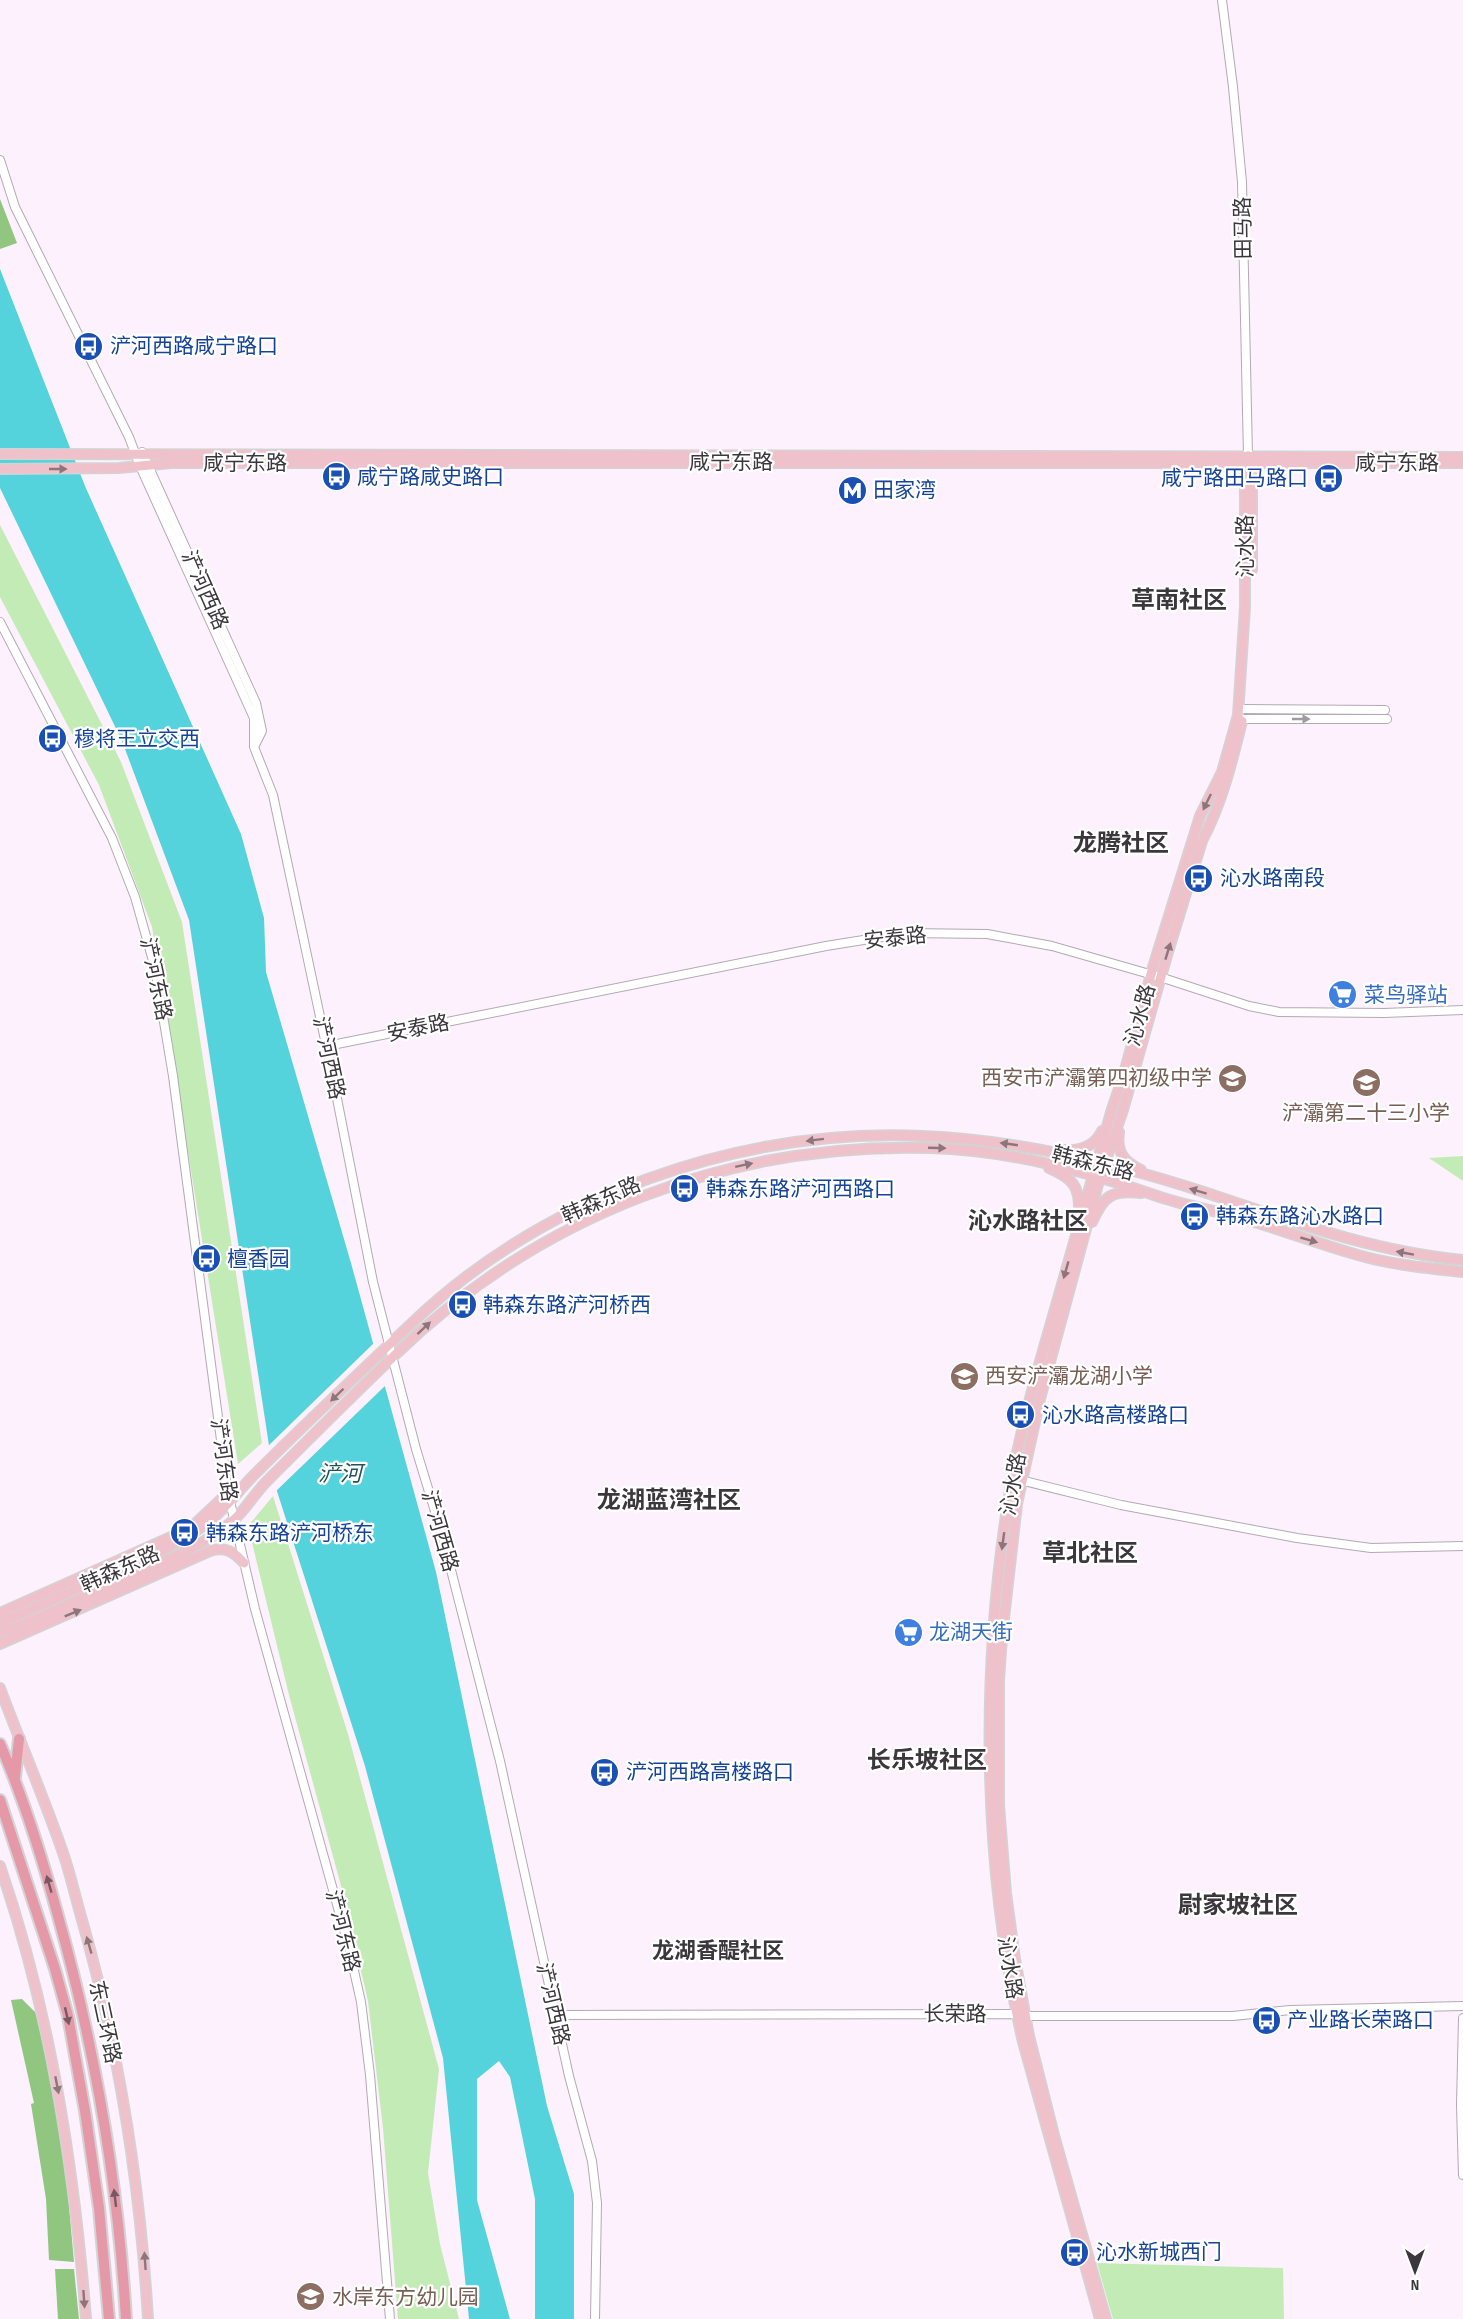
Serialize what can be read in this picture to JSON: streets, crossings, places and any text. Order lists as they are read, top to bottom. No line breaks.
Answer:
{"streets":{"highway":["东三环路"],"main road":["咸宁东路","沁水路","韩森东路"],"street":["田马路","浐河西路","安泰路","浐河东路","长荣路"]},"crossings":[["田马路","咸宁东路"],["田马路","沁水路"],["咸宁东路","沁水路"],["咸宁东路","浐河西路"],["沁水路","安泰路"],["沁水路","韩森东路"],["沁水路","长荣路"],["浐河西路","安泰路"],["浐河西路","韩森东路"],["浐河西路","长荣路"],["浐河东路","韩森东路"]],"districts":["草南社区","龙腾社区","沁水路社区","龙湖蓝湾社区","草北社区","长乐坡社区","尉家坡社区","龙湖香醍社区"],"water":["浐河"],"places":{"bus stop":["浐河西路咸宁路口","咸宁路咸史路口","咸宁路田马路口","穆将王立交西","沁水路南段","韩森东路浐河西路口","韩森东路沁水路口","檀香园","韩森东路浐河桥西","沁水路高楼路口","韩森东路浐河桥东","浐河西路高楼路口","产业路长荣路口","沁水新城西门"],"metro station":["田家湾"],"supermarket":["菜鸟驿站","龙湖天街"],"school or university":["西安市浐灞第四初级中学","浐灞第二十三小学","西安浐灞龙湖小学","水岸东方幼儿园"]},"north":"bottom"}
